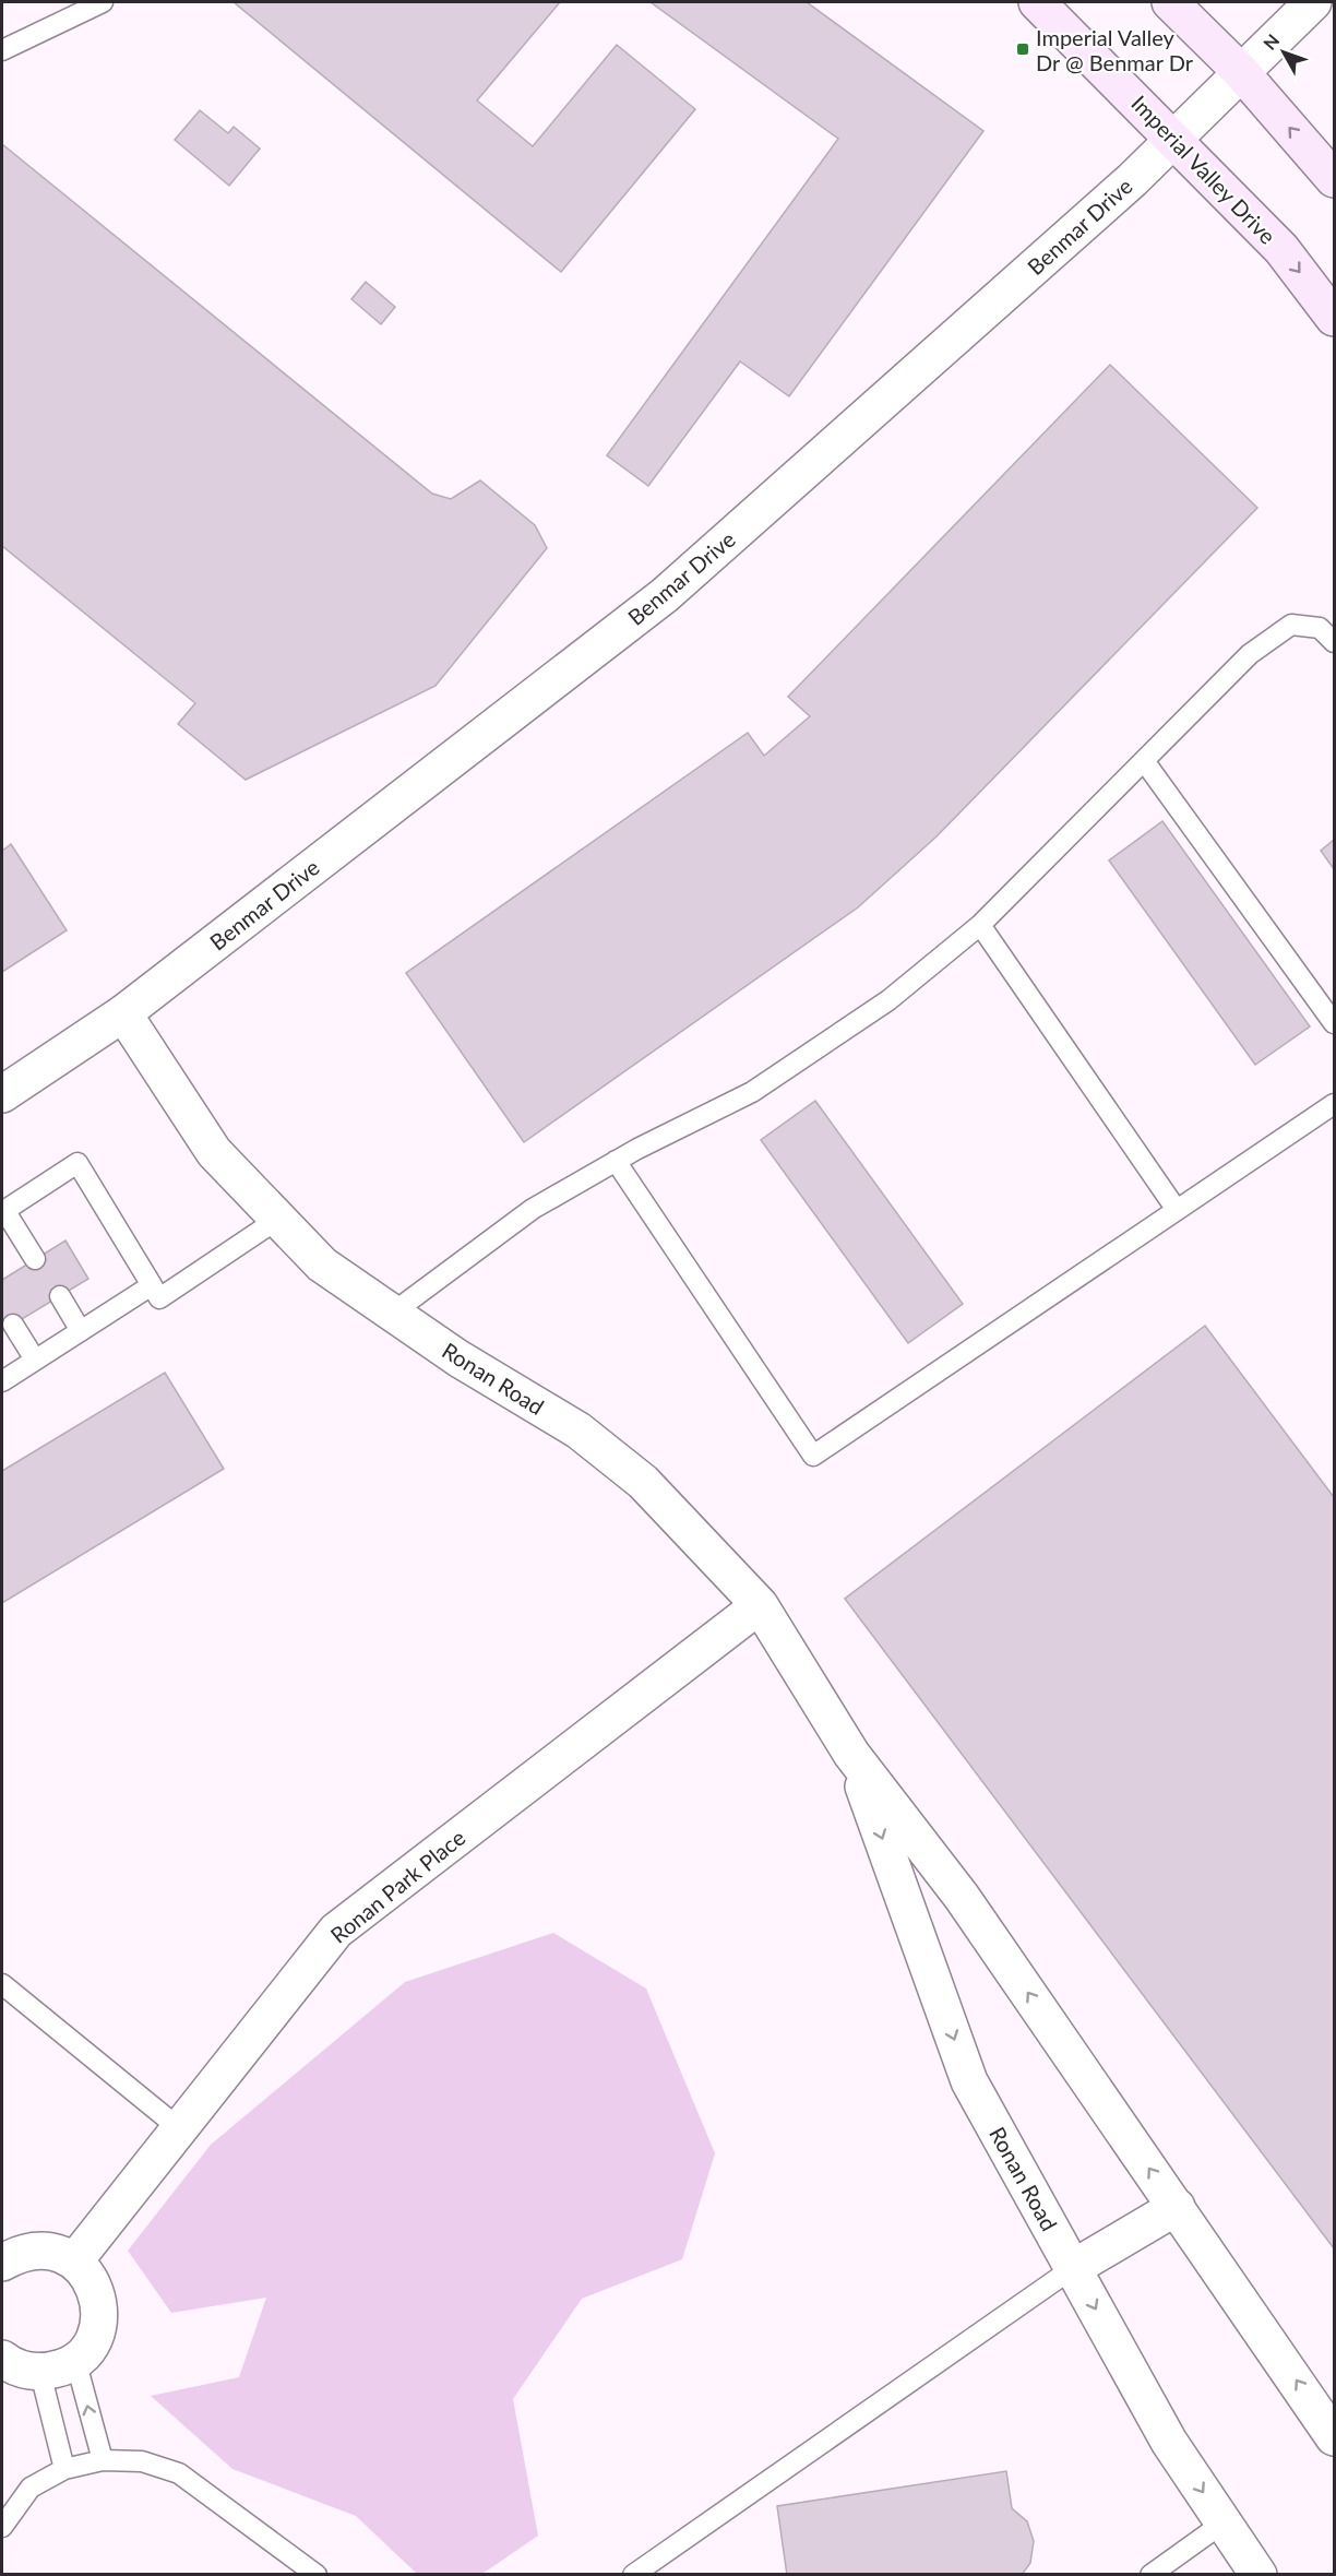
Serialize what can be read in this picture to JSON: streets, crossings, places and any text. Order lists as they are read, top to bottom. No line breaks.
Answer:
{"streets":{"main road":["Imperial Valley Drive"],"street":["Benmar Drive","Ronan Road","Ronan Park Place"]},"crossings":[["Imperial Valley Drive","Benmar Drive"],["Benmar Drive","Ronan Road"],["Ronan Road","Ronan Park Place"]],"places":{"transit":["Imperial Valley Dr @ Benmar Dr"]},"north":"top left"}
